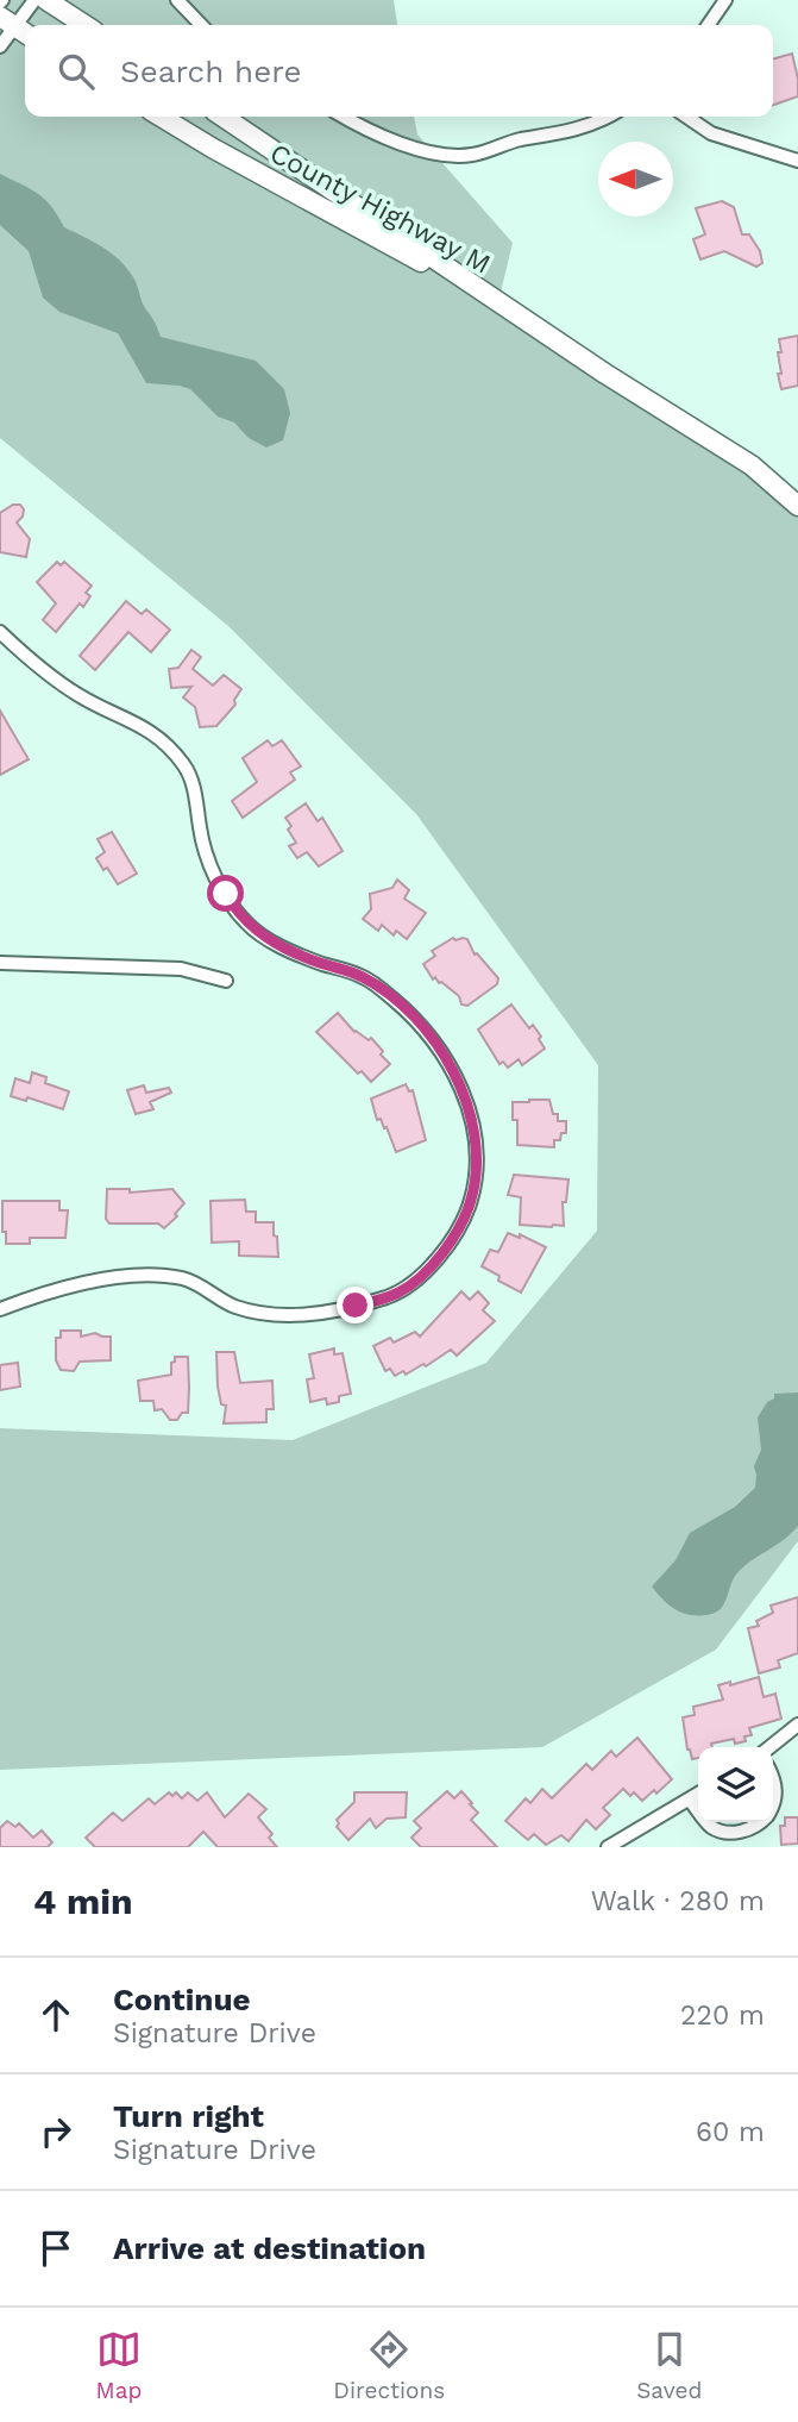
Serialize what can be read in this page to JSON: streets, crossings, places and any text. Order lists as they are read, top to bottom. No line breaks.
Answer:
{"streets":{"main road":["County Highway M"]},"north":"left","page":{"search":"Search here","heading":["4 min","Walk · 280 m"],"list":[["Continue","Signature Drive","220 m"],["Turn right","Signature Drive","60 m"],"Arrive at destination"],"nav":["Map","Directions","Saved"]}}
